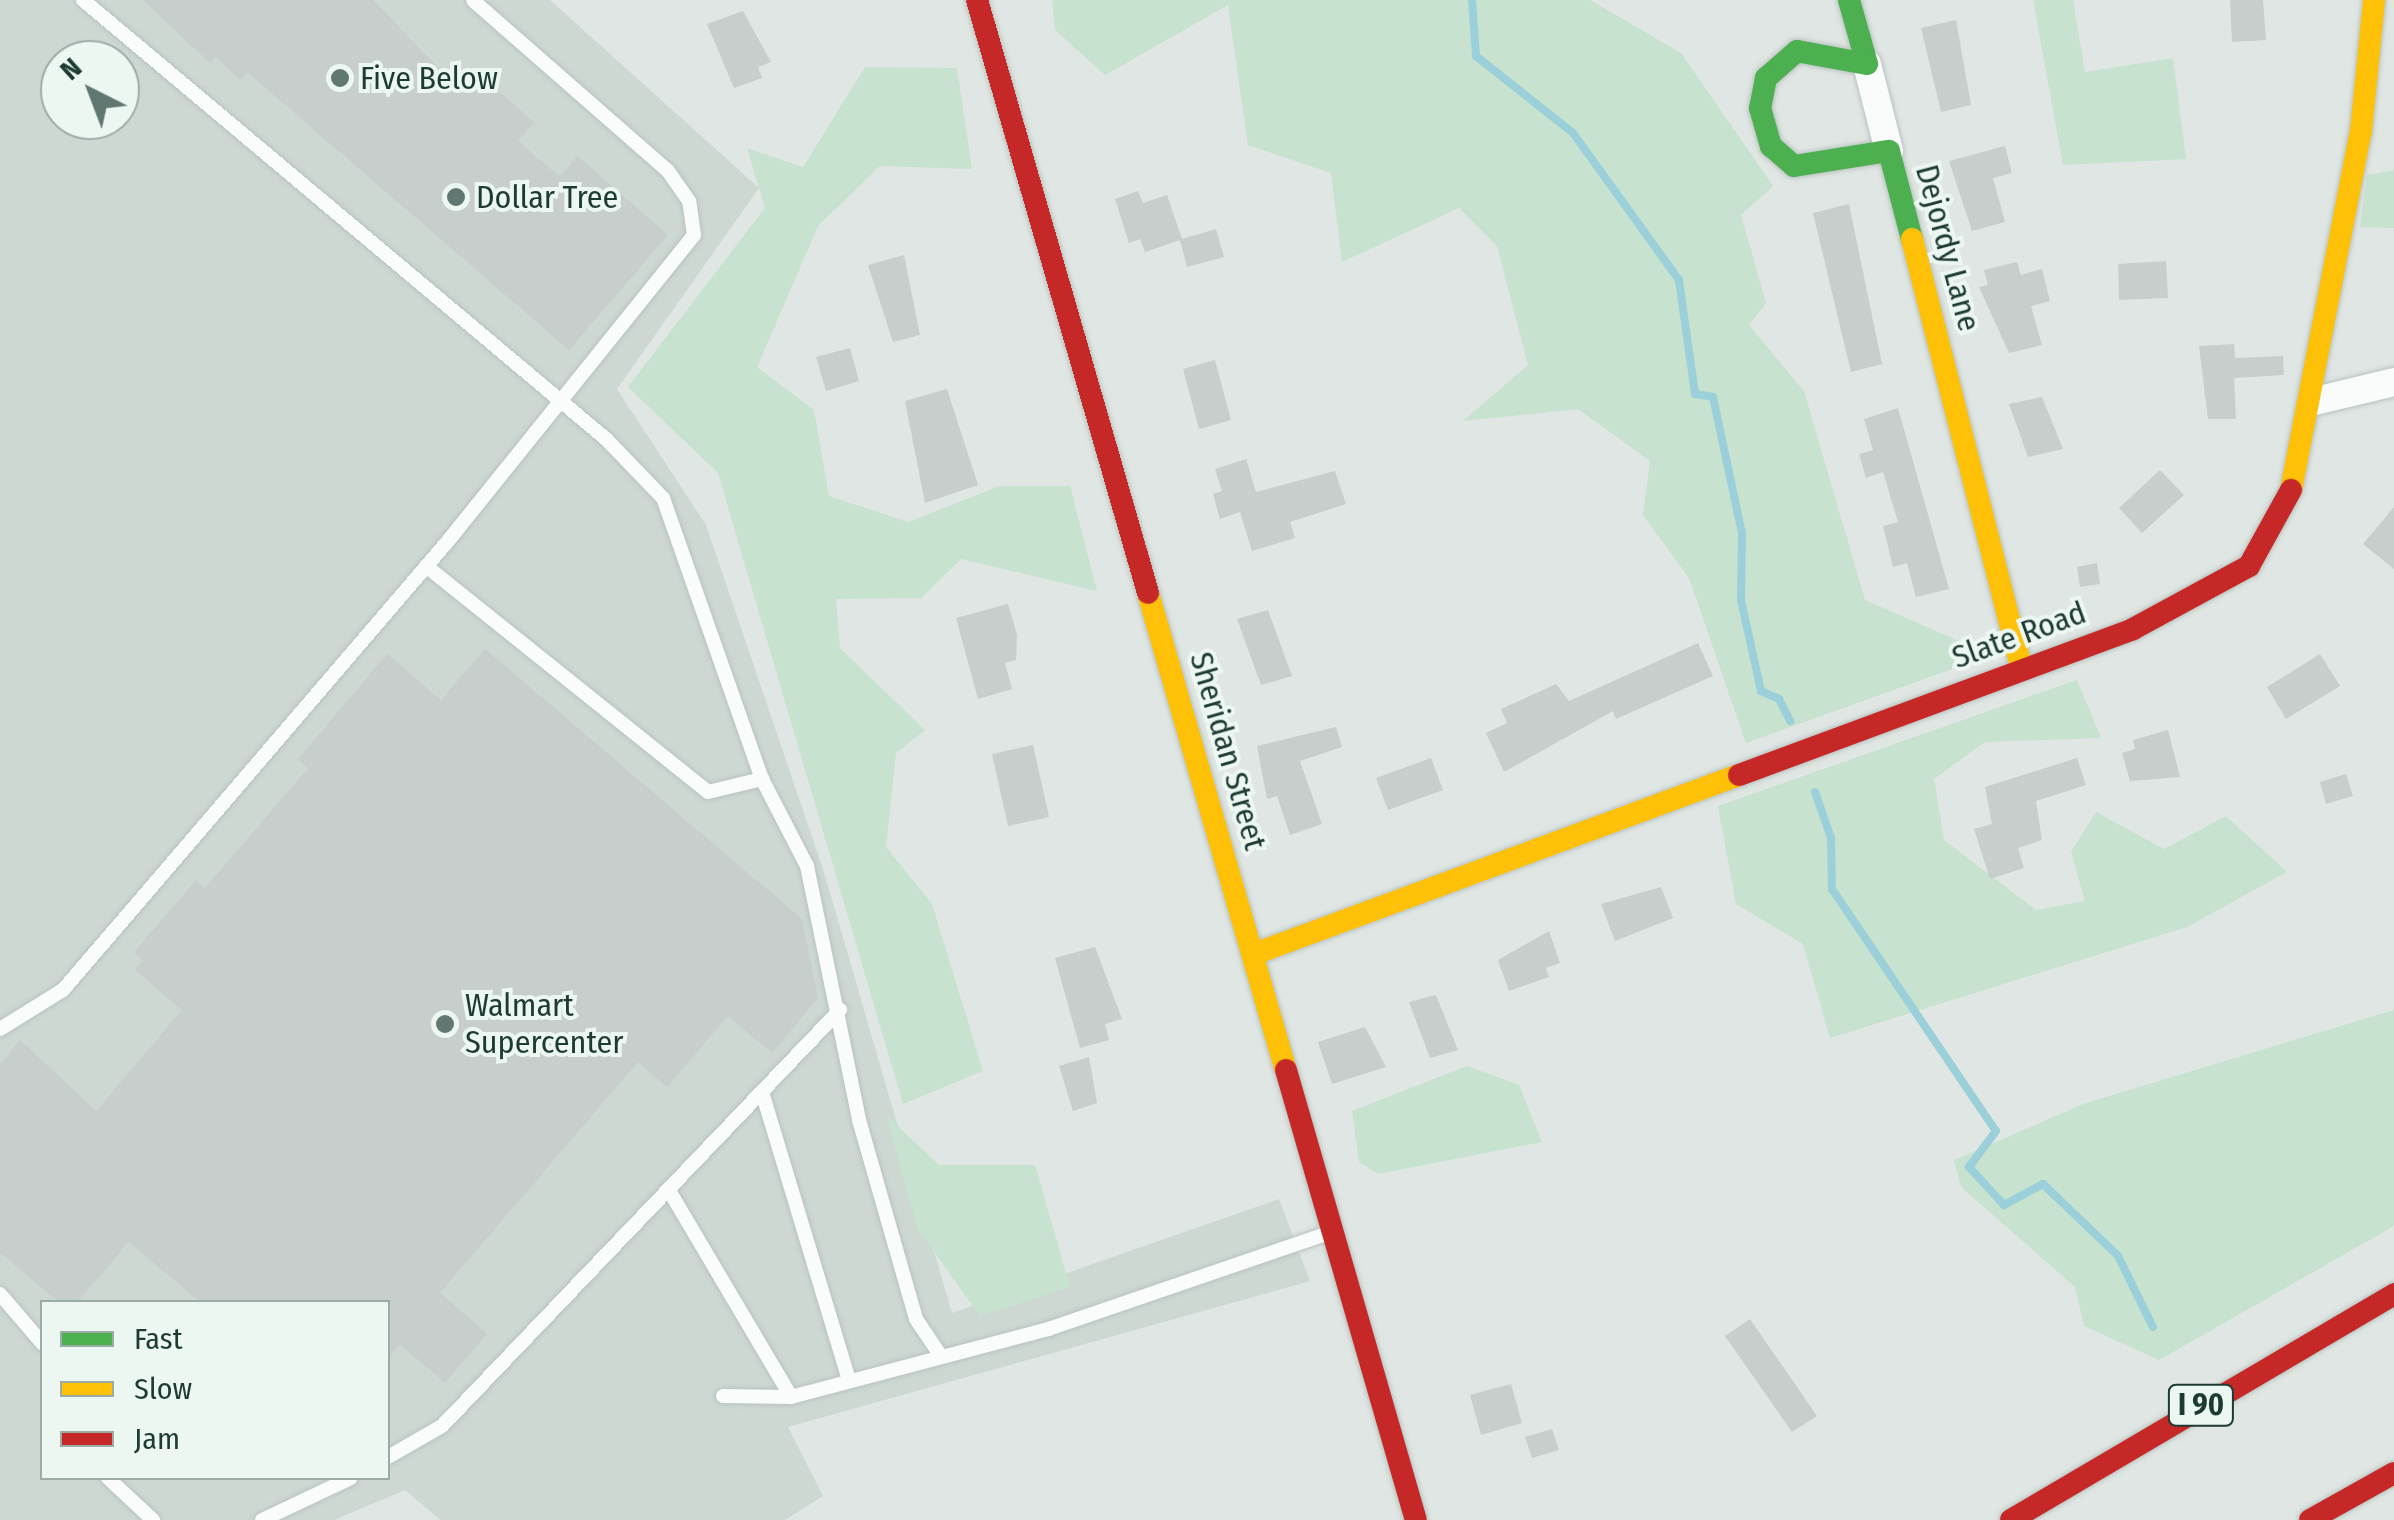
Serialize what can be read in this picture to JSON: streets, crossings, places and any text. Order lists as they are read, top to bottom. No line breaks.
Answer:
{"streets":{"main road":["Dejordy Lane","Slate Road","Sheridan Street","I 90"]},"crossings":[["Dejordy Lane","Slate Road"],["Slate Road","Sheridan Street"]],"places":["Five Below","Dollar Tree","Walmart Supercenter"],"legend":["Fast","Slow","Jam"],"north":"top left"}
